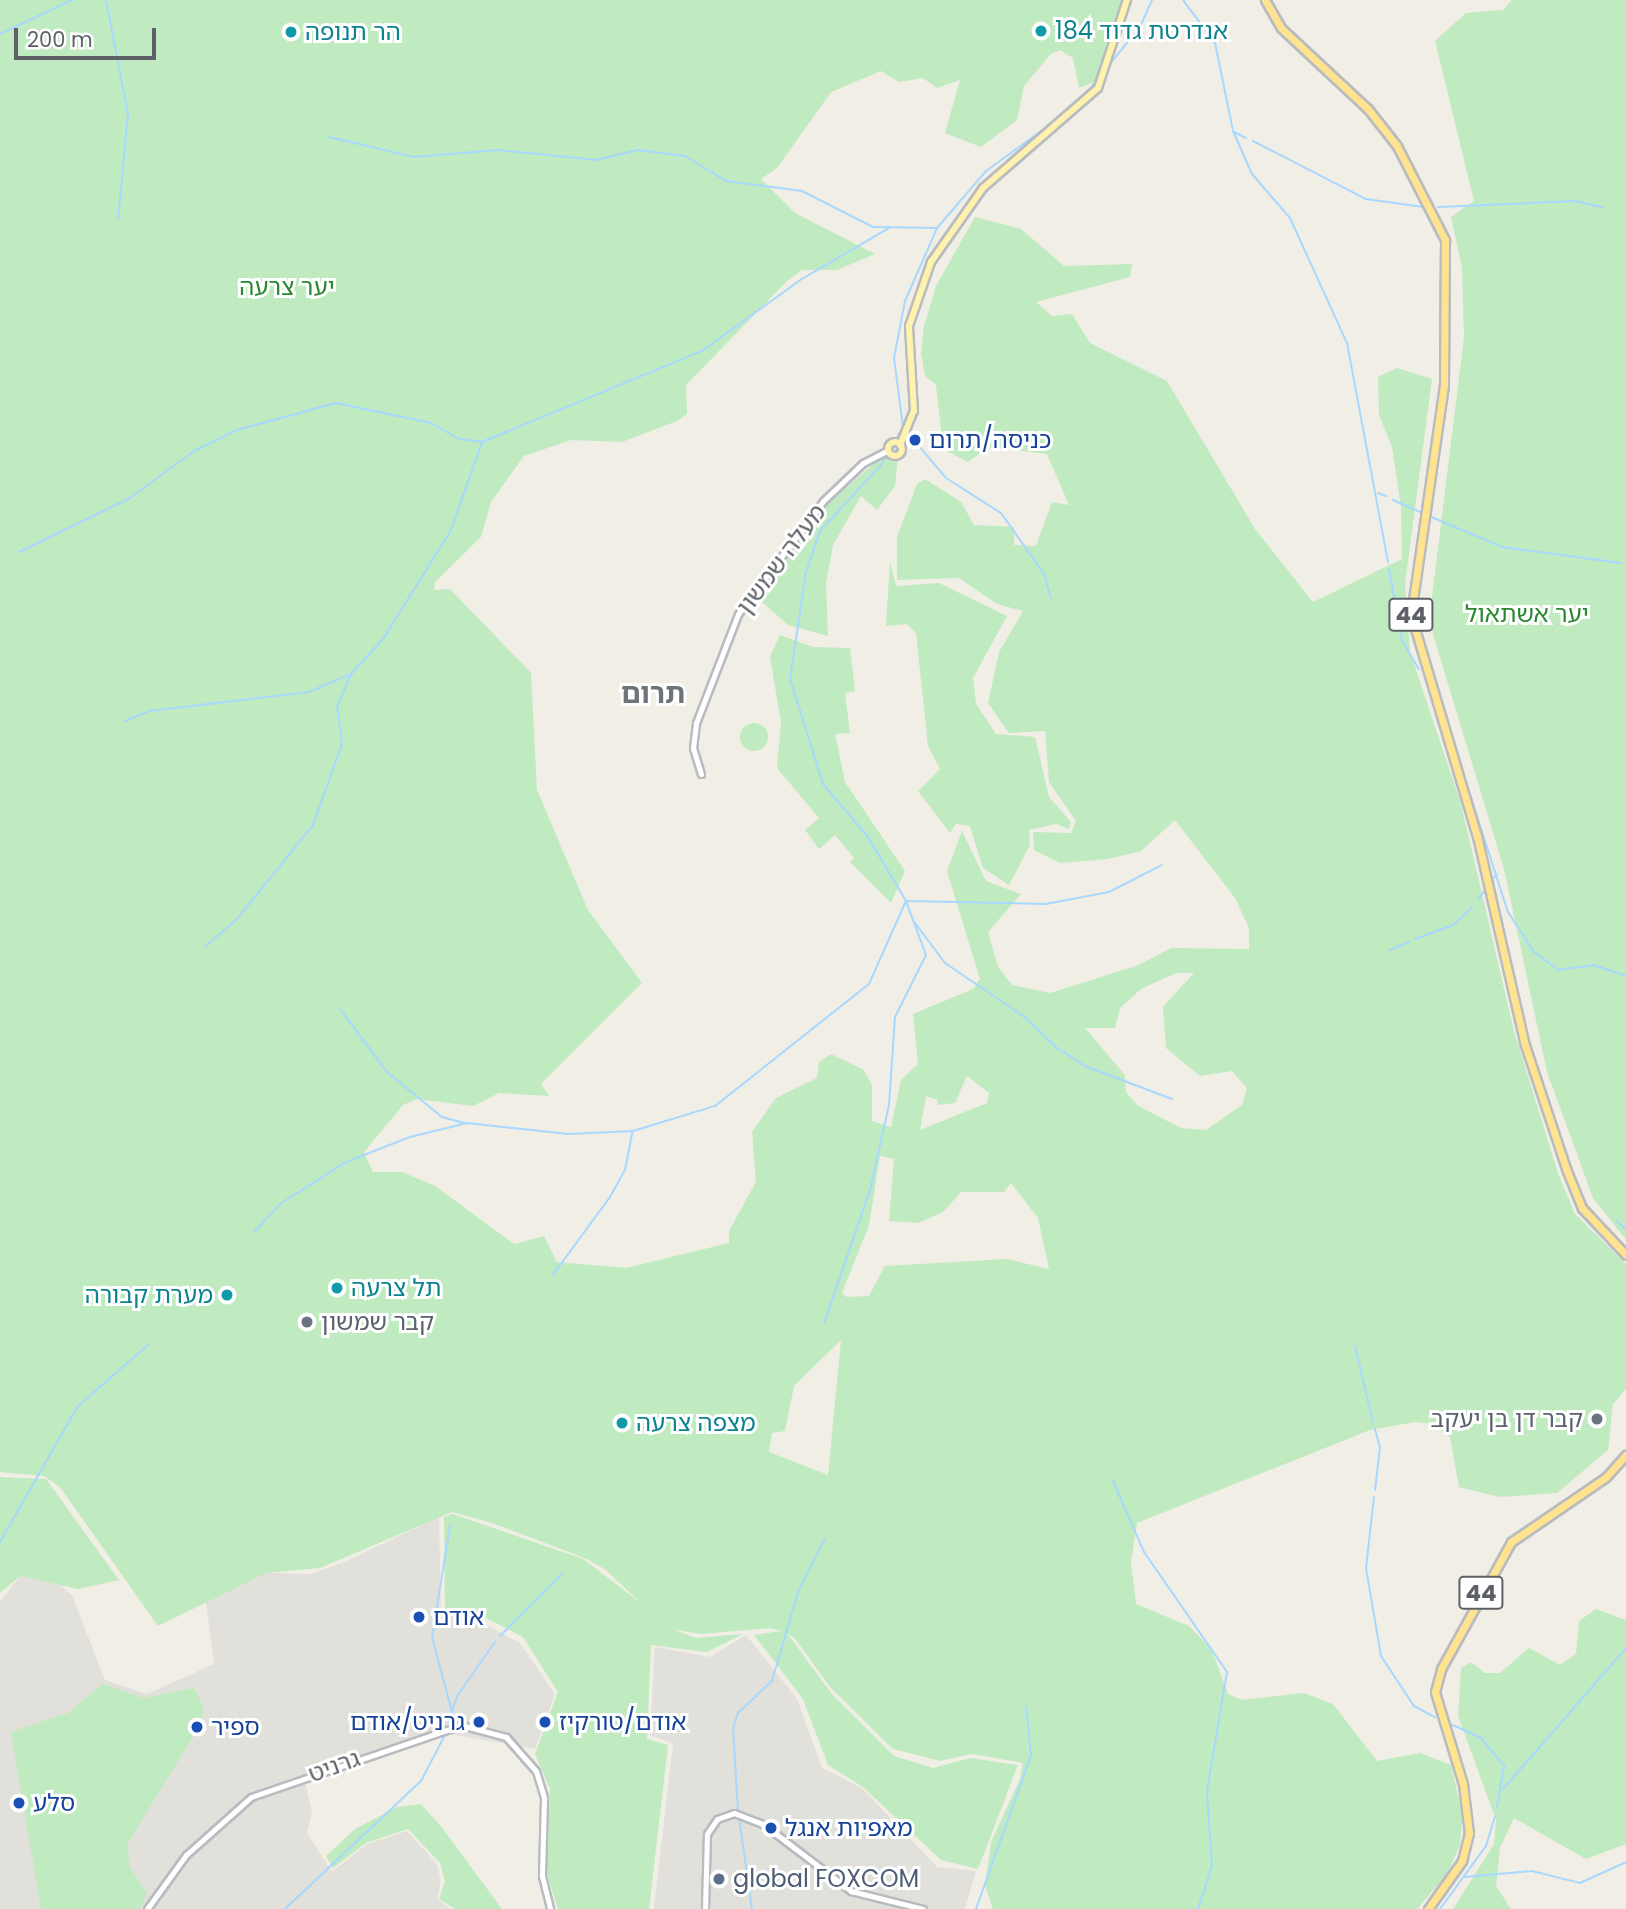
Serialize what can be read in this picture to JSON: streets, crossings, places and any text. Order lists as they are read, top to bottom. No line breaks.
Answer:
{"streets":{"highway":["44"],"street":["מעלה שמשון","גרניט"]},"districts":["תרום"],"parks":["יער צרעה","יער אשתאול"],"places":["אנדרטת גדוד 184","הר תנופה","כניסה/תרום","תל צרעה","מערת קבורה","קבר שמשון","קבר דן בן יעקב","מצפה צרעה","אודם","גרניט/אודם","אודם/טורקיז","ספיר","סלע","מאפיות אנגל","global FOXCOM"],"scale_bar":"200 m"}
